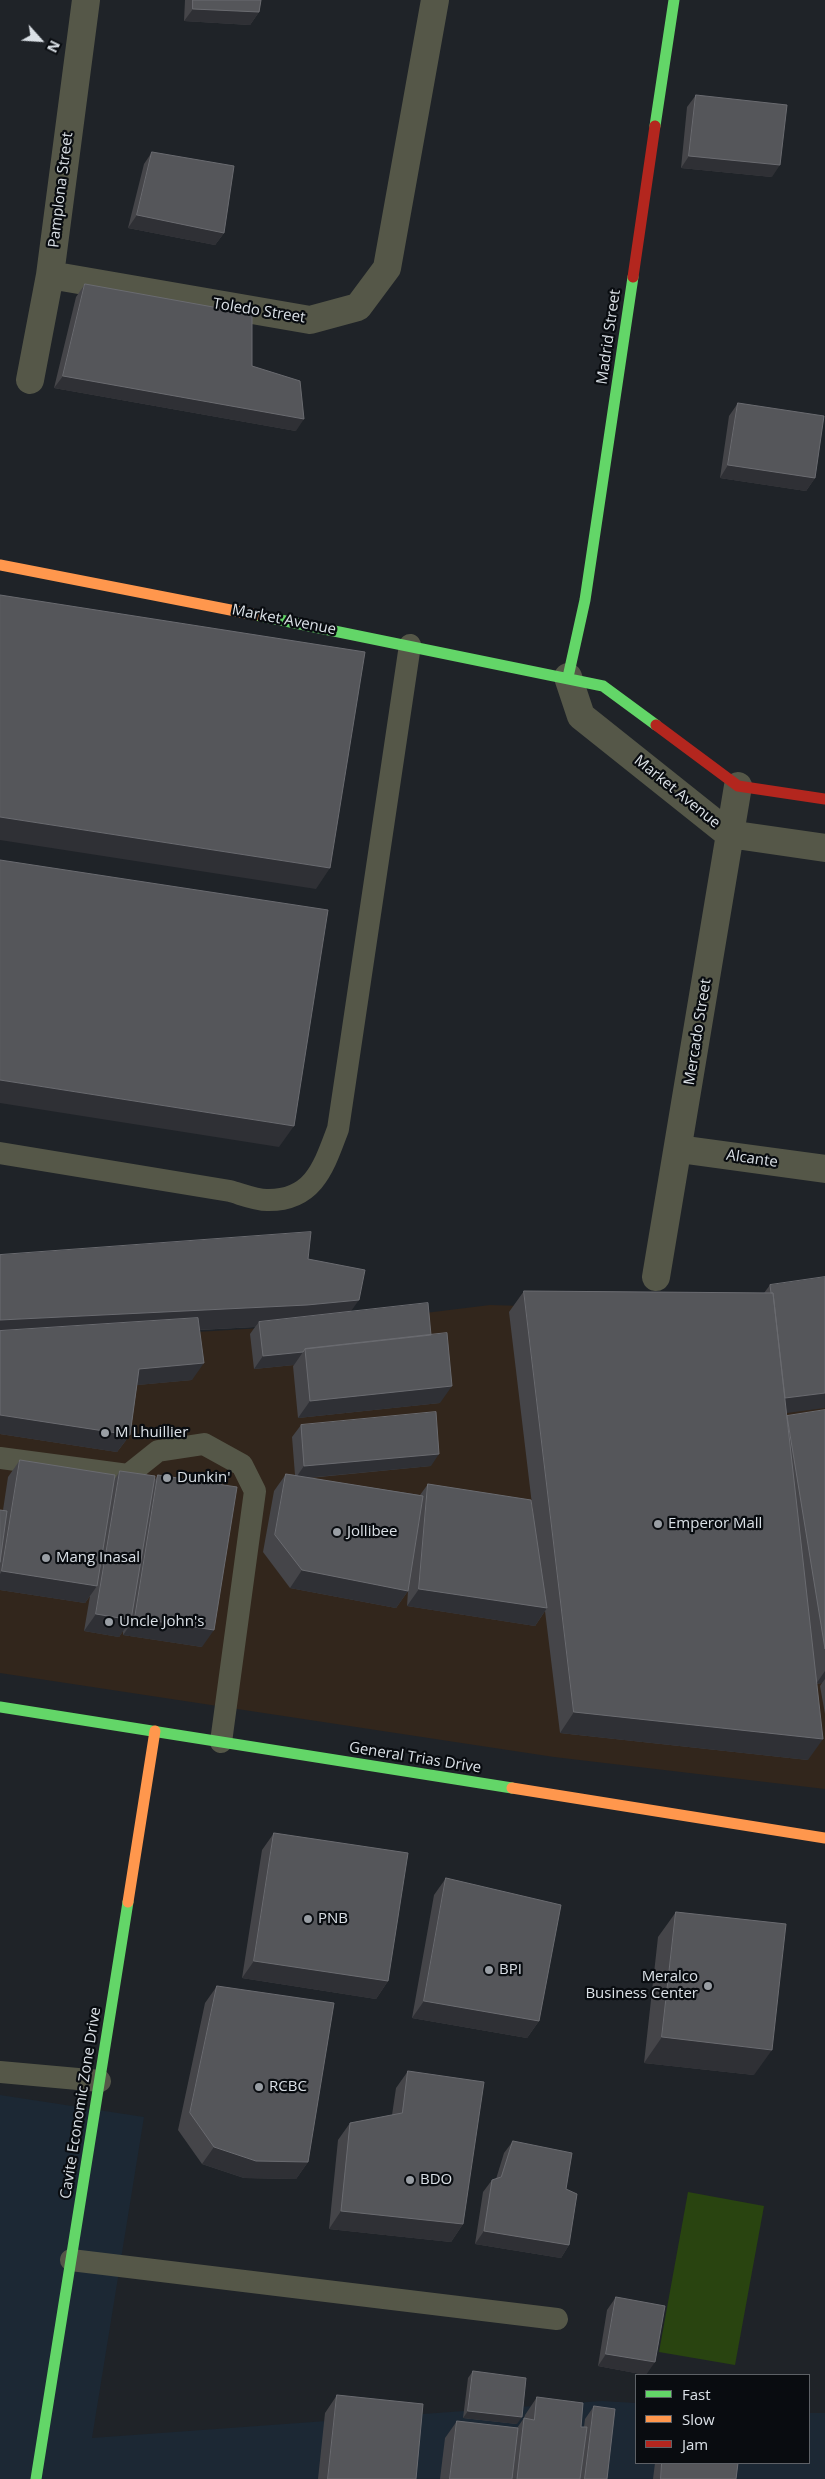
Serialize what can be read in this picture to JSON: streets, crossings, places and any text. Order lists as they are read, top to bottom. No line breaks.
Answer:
{"streets":{"street":["Pamplona Street","Toledo Street","Madrid Street","Market Avenue","Mercado Street","Alcante","General Trias Drive","Cavite Economic Zone Drive"]},"crossings":[["Pamplona Street","Toledo Street"],["Madrid Street","Market Avenue"],["Market Avenue","Mercado Street"],["Mercado Street","Alcante"],["General Trias Drive","Cavite Economic Zone Drive"]],"places":["M Lhuillier","Dunkin'","Emperor Mall","Jollibee","Mang Inasal","Uncle John's","PNB","BPI","Meralco Business Center","RCBC","BDO"],"legend":["Fast","Slow","Jam"],"north":"bottom right"}
